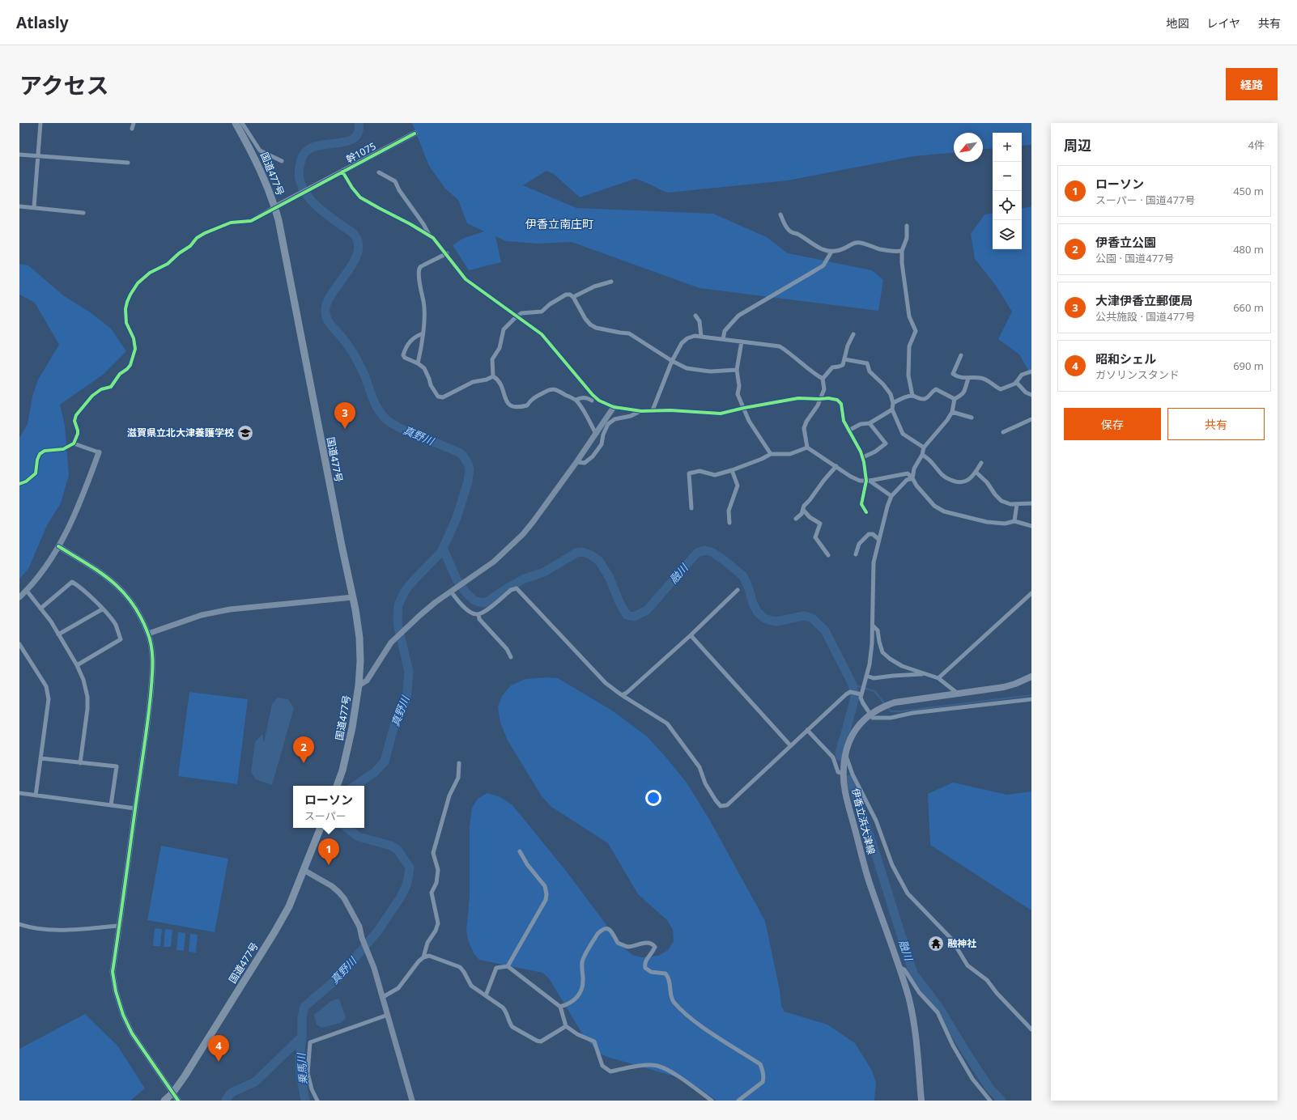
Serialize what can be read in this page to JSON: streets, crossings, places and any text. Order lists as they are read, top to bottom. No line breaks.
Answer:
{"streets":{"highway":["国道477号"],"main road":["伊香立浜大津線"],"street":["幹1075"]},"crossings":[["幹1075","国道477号"]],"districts":["伊香立南庄町"],"water":["真野川","融川","乗馬川"],"places":{"school or university":["滋賀県立北大津養護学校"],"temple":["融神社"]},"north":"bottom left","page":{"header":"Atlasly","nav":["地図","レイヤ","共有"],"title":"アクセス","buttons":["経路",["保存","共有"]],"heading":["周辺","4件"],"map_buttons":["+","−"],"list":[{"mark":"1","name":"ローソン","note":"スーパー · 国道477号","value":"450 m"},{"mark":"2","name":"伊香立公園","note":"公園 · 国道477号","value":"480 m"},{"mark":"3","name":"大津伊香立郵便局","note":"公共施設 · 国道477号","value":"660 m"},{"mark":"4","name":"昭和シェル","note":"ガソリンスタンド","value":"690 m"}],"pins":["3","2","1","4"],"popup":["ローソン","スーパー"]}}
